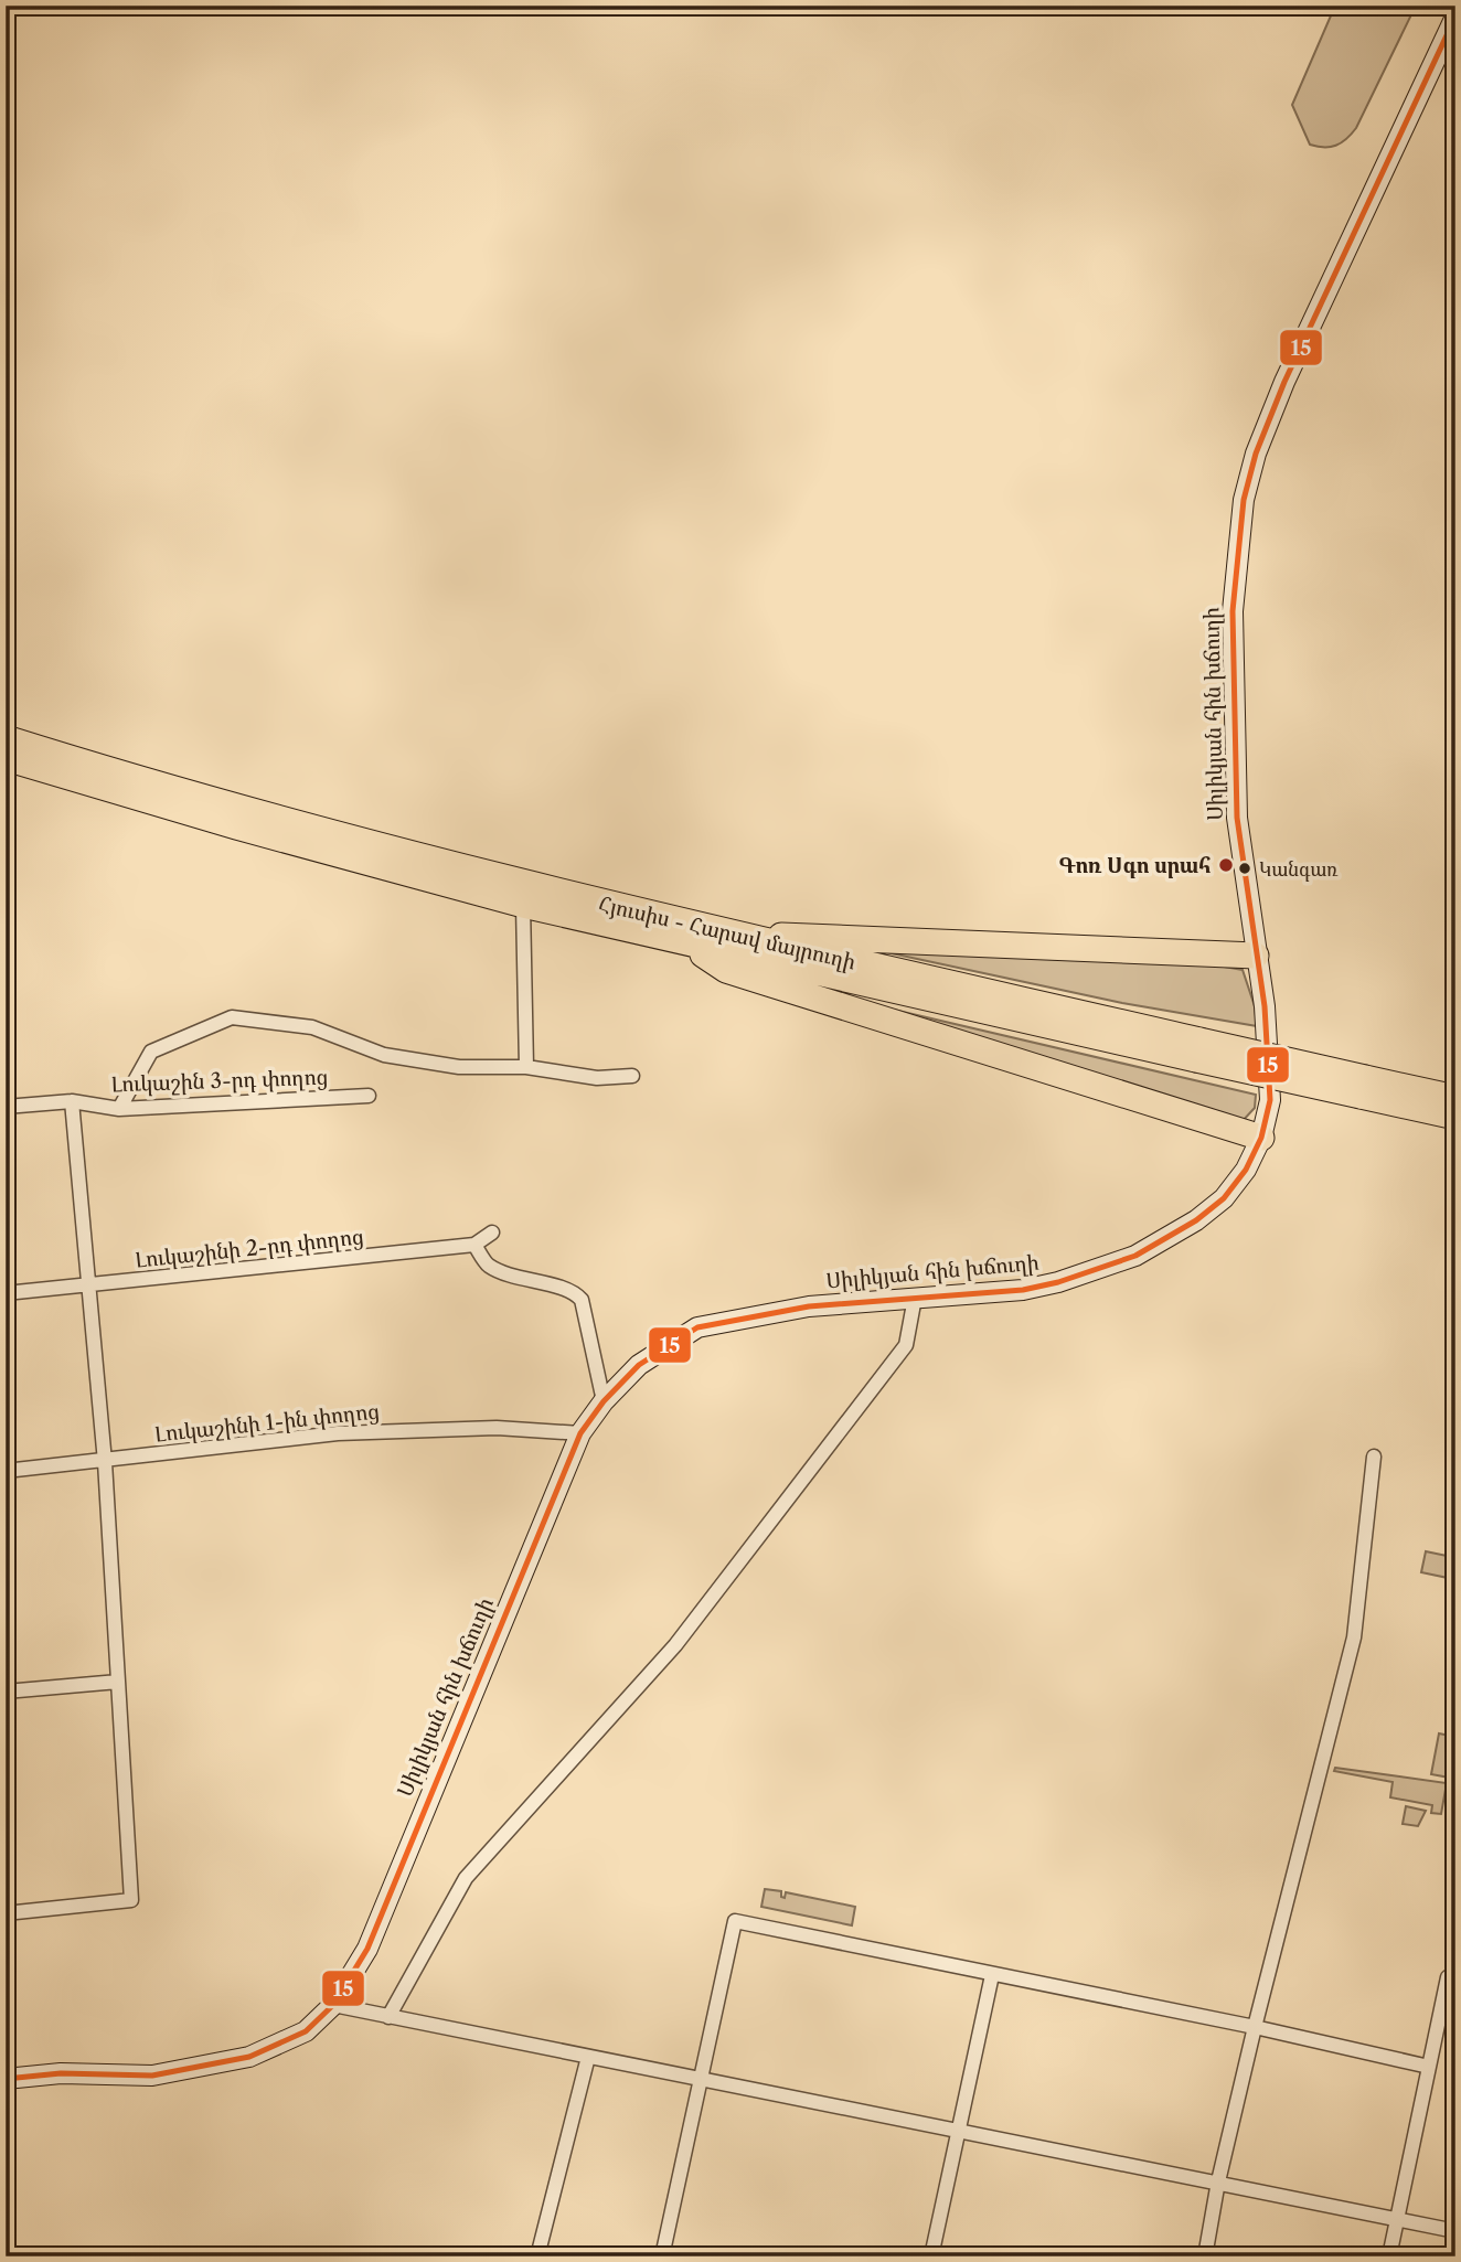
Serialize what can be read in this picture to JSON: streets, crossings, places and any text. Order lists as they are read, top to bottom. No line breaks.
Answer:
{"streets":{"highway":["Հյուսիս - Հարավ մայրուղի"],"street":["Սիլիկյան հին խճուղի","Լուկաշին 3-րդ փողոց","Լուկաշինի 2-րդ փողոց","Լուկաշինի 1-ին փողոց"]},"crossings":[["Սիլիկյան հին խճուղի","Լուկաշինի 1-ին փողոց"]],"places":["Գոռ Սգո սրահ","Կանգառ"],"lines":["transit line 15"]}
